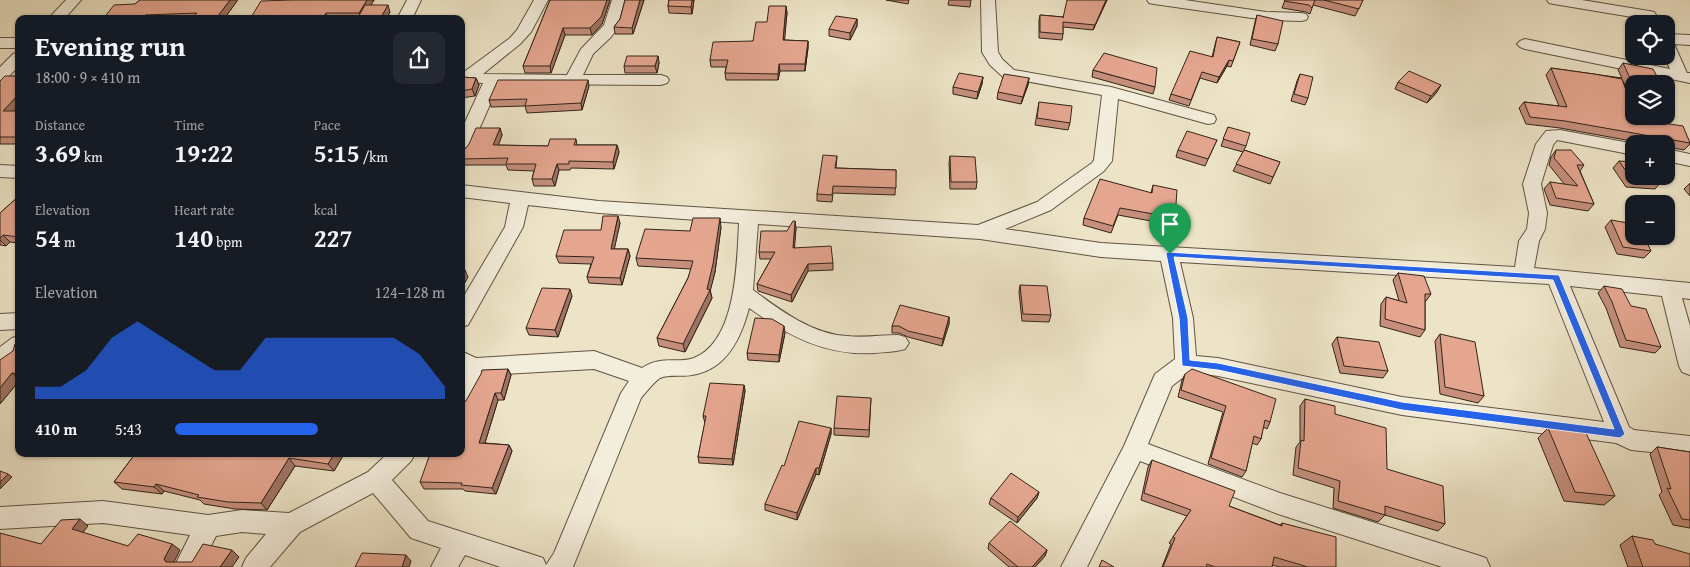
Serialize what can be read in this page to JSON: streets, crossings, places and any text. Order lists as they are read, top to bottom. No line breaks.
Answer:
{"page":{"map_buttons":["+","−"],"heading":["Evening run","18:00 · 9 × 410 m"],"stats":[["Distance","3.69 km"],["Time","19:22"],["Pace","5:15 /km"],["Elevation","54 m"],["Heart rate","140 bpm"],["kcal","227"]],"chart":["Elevation","124–128 m"],"list":[{"name":"410 m","note":"5:43"}]}}
